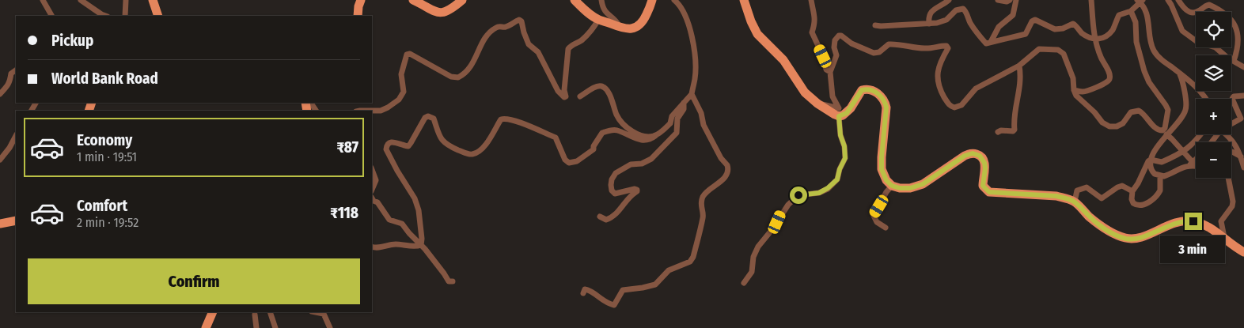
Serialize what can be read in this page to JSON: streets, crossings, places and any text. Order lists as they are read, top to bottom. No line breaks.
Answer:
{"page":{"map_buttons":["+","−"],"banner":["Pickup","World Bank Road"],"list":[{"name":"Economy","note":"1 min · 19:51","value":"₹87"},{"name":"Comfort","note":"2 min · 19:52","value":"₹118"}],"bubble":"3 min","buttons":"Confirm"}}
